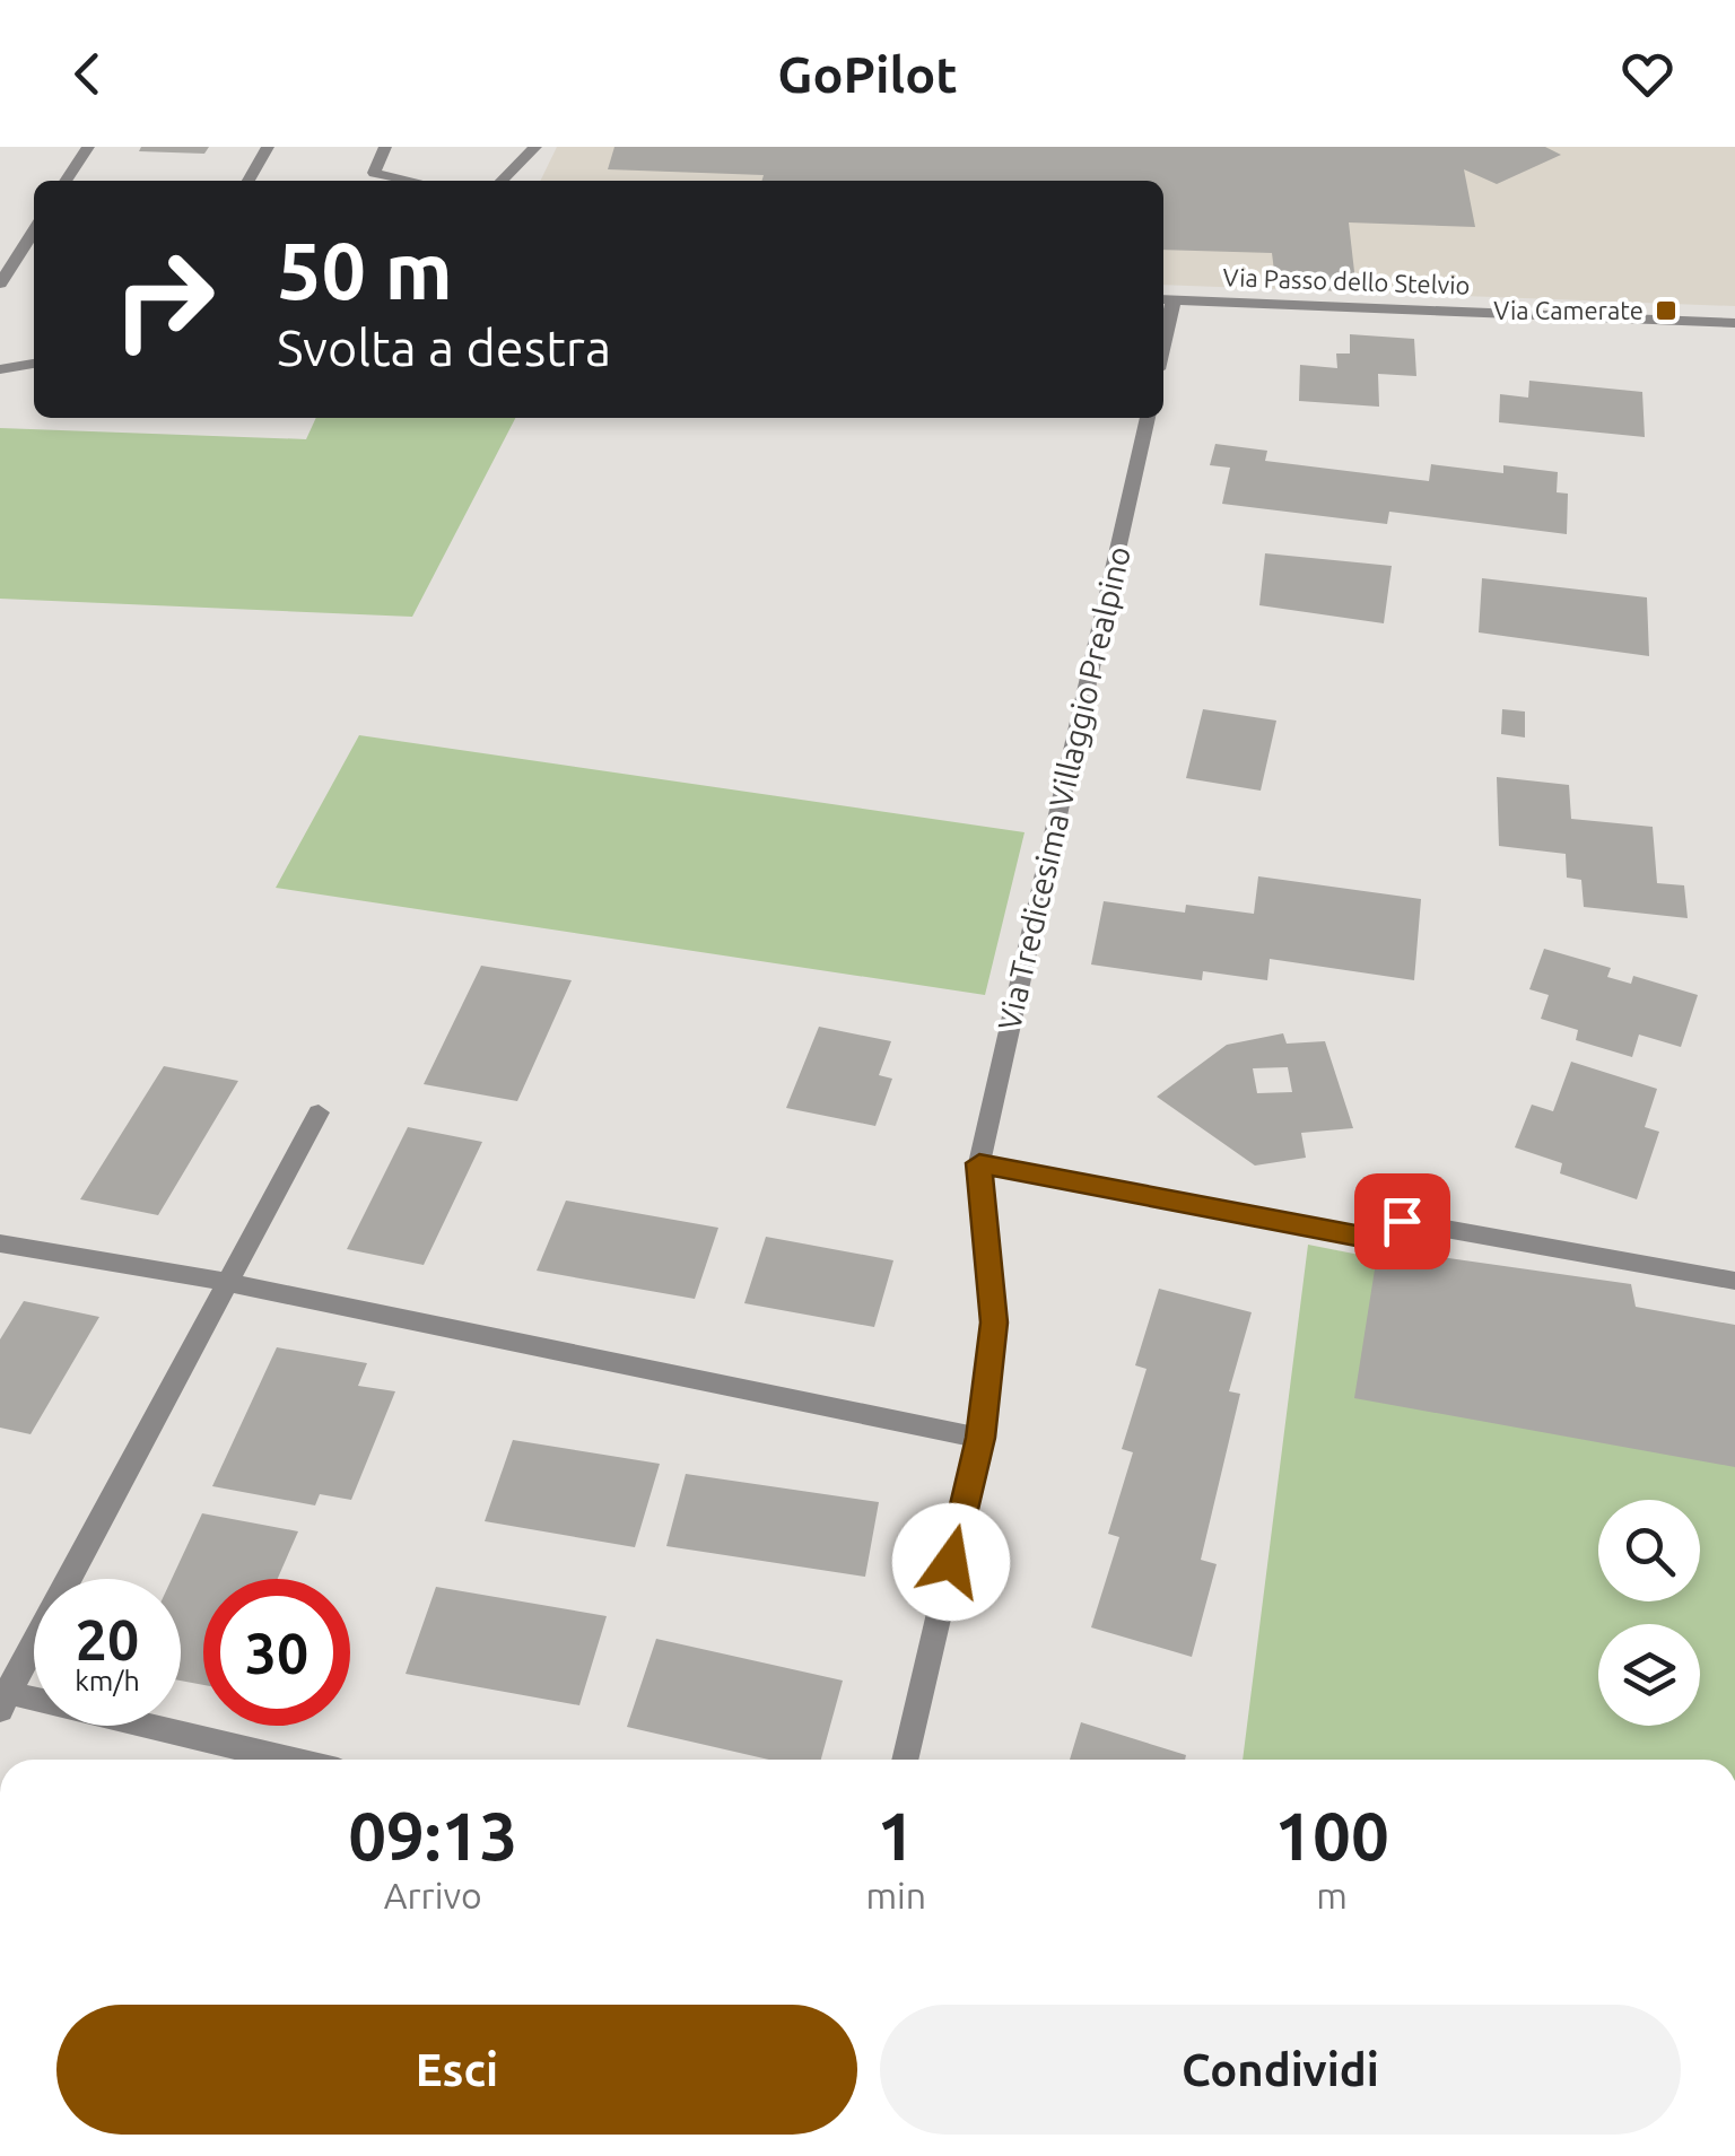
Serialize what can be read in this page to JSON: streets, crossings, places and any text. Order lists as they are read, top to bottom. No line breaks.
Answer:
{"streets":{"street":["Via Passo dello Stelvio","Via Tredicesima Villaggio Prealpino"]},"places":{"transit":["Via Camerate"]},"page":{"header":"GoPilot","turn":["50 m","Svolta a destra"],"speed":"20 km/h","limit":"30","eta":["09:13","Arrivo","1","min","100","m"],"buttons":["Esci","Condividi"]}}
